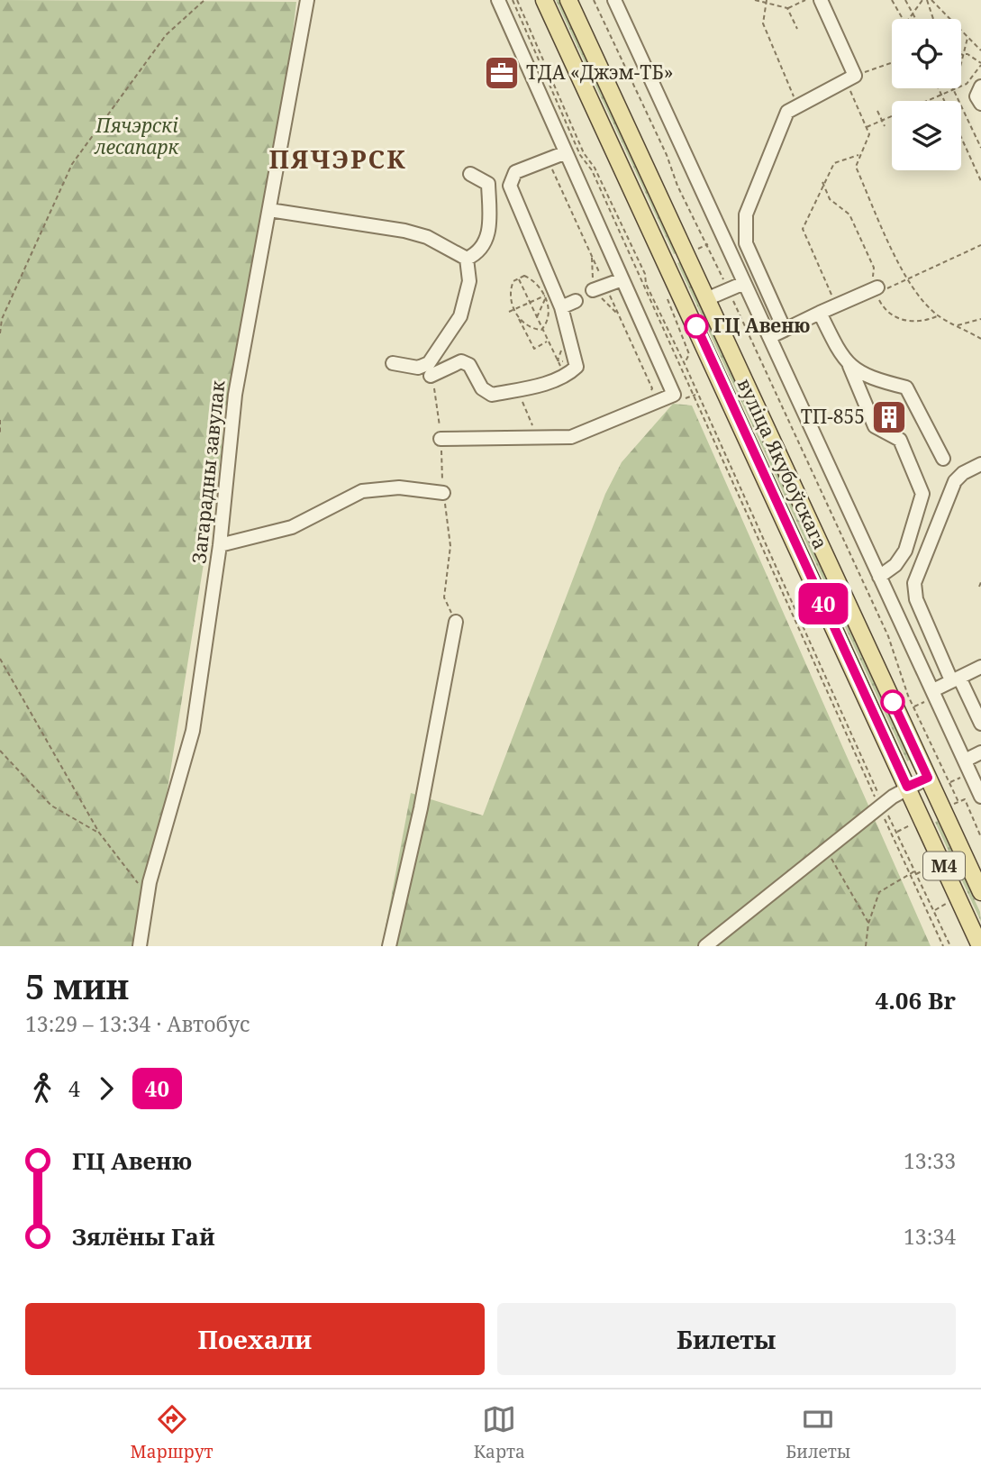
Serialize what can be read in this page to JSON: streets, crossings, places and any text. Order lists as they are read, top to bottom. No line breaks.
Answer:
{"streets":{"main road":["вуліца Якубоўскага","М4"],"street":["Загарадны завулак"]},"districts":["ПЯЧЭРСК"],"parks":["Пячэрскі лесапарк"],"places":{"office":["ТДА «Джэм-ТБ»"],"other":["ГЦ Авеню"],"building":["ТП-855"]},"lines":["bus line 40"],"page":{"on_map":"40","heading":["5 мин","13:29 – 13:34 · Автобус","4.06 Br"],"legs":["4","40"],"list":[{"name":"ГЦ Авеню","value":"13:33"},{"name":"Зялёны Гай","value":"13:34"}],"buttons":["Поехали","Билеты"],"tabs":["Маршрут","Карта","Билеты"]}}
